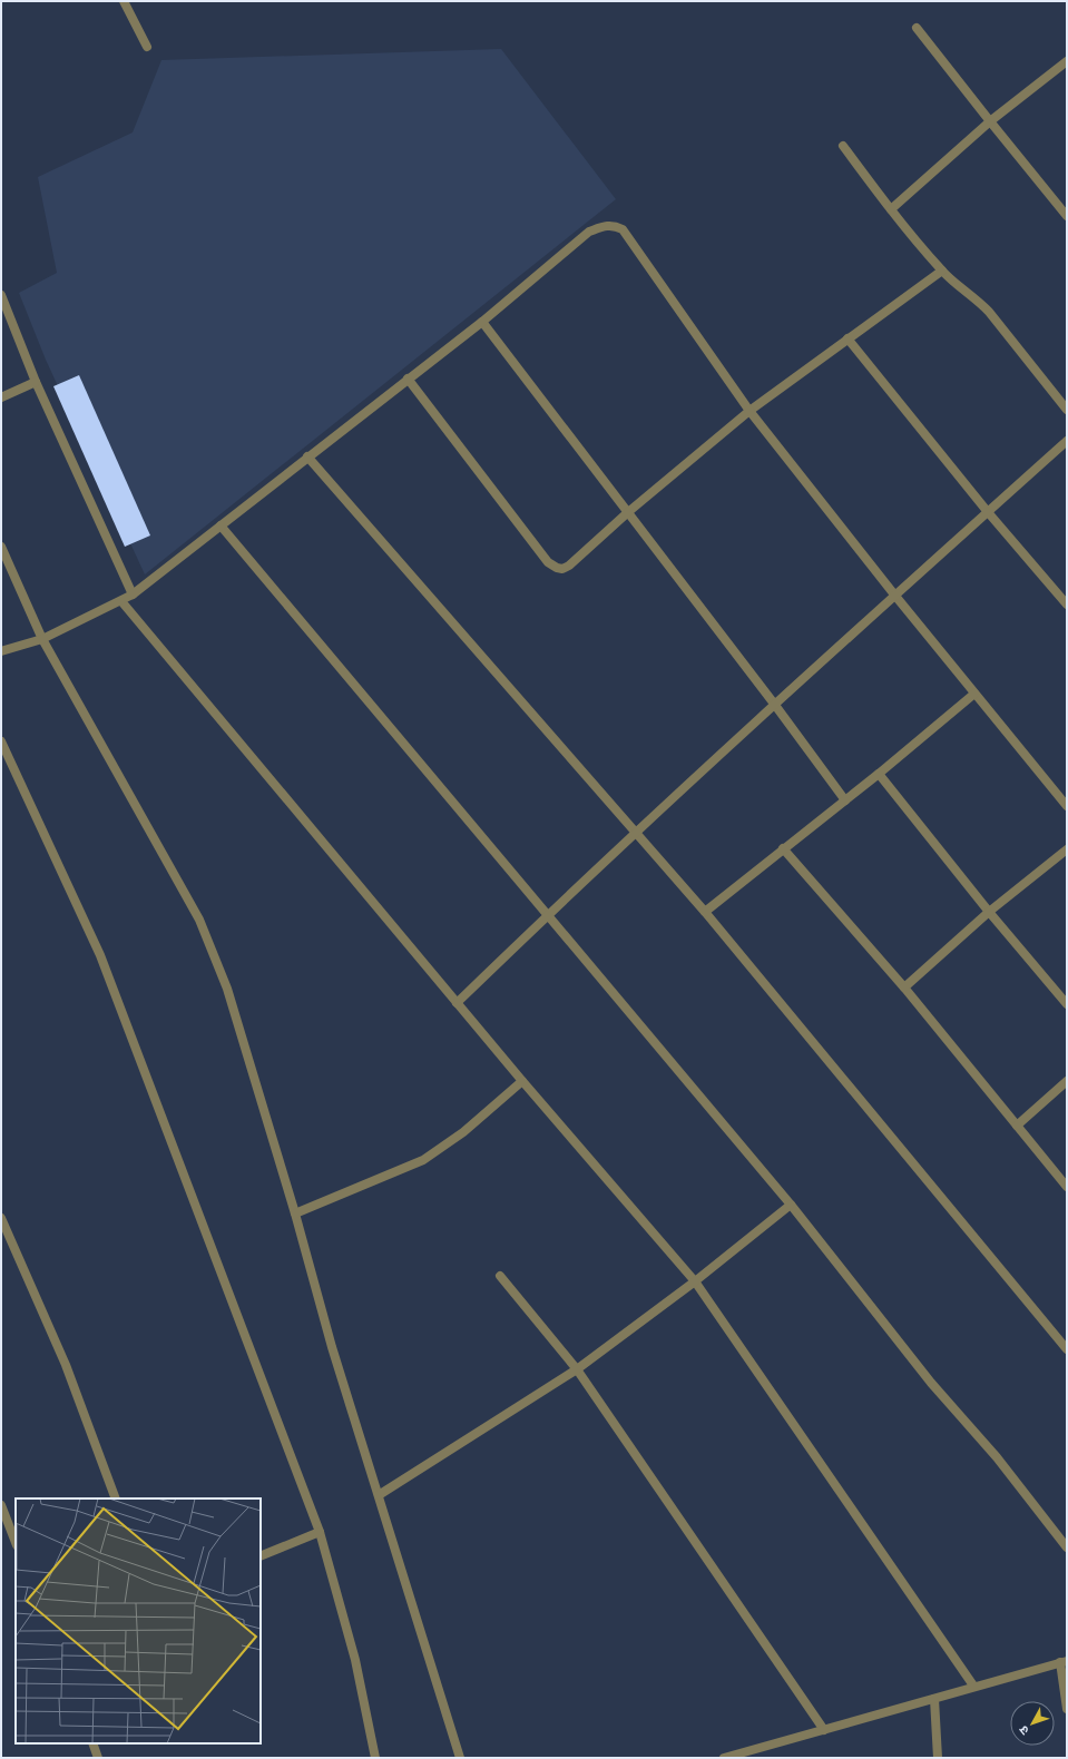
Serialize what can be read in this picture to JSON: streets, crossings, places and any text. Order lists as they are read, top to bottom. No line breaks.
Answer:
{"north":"bottom left"}
